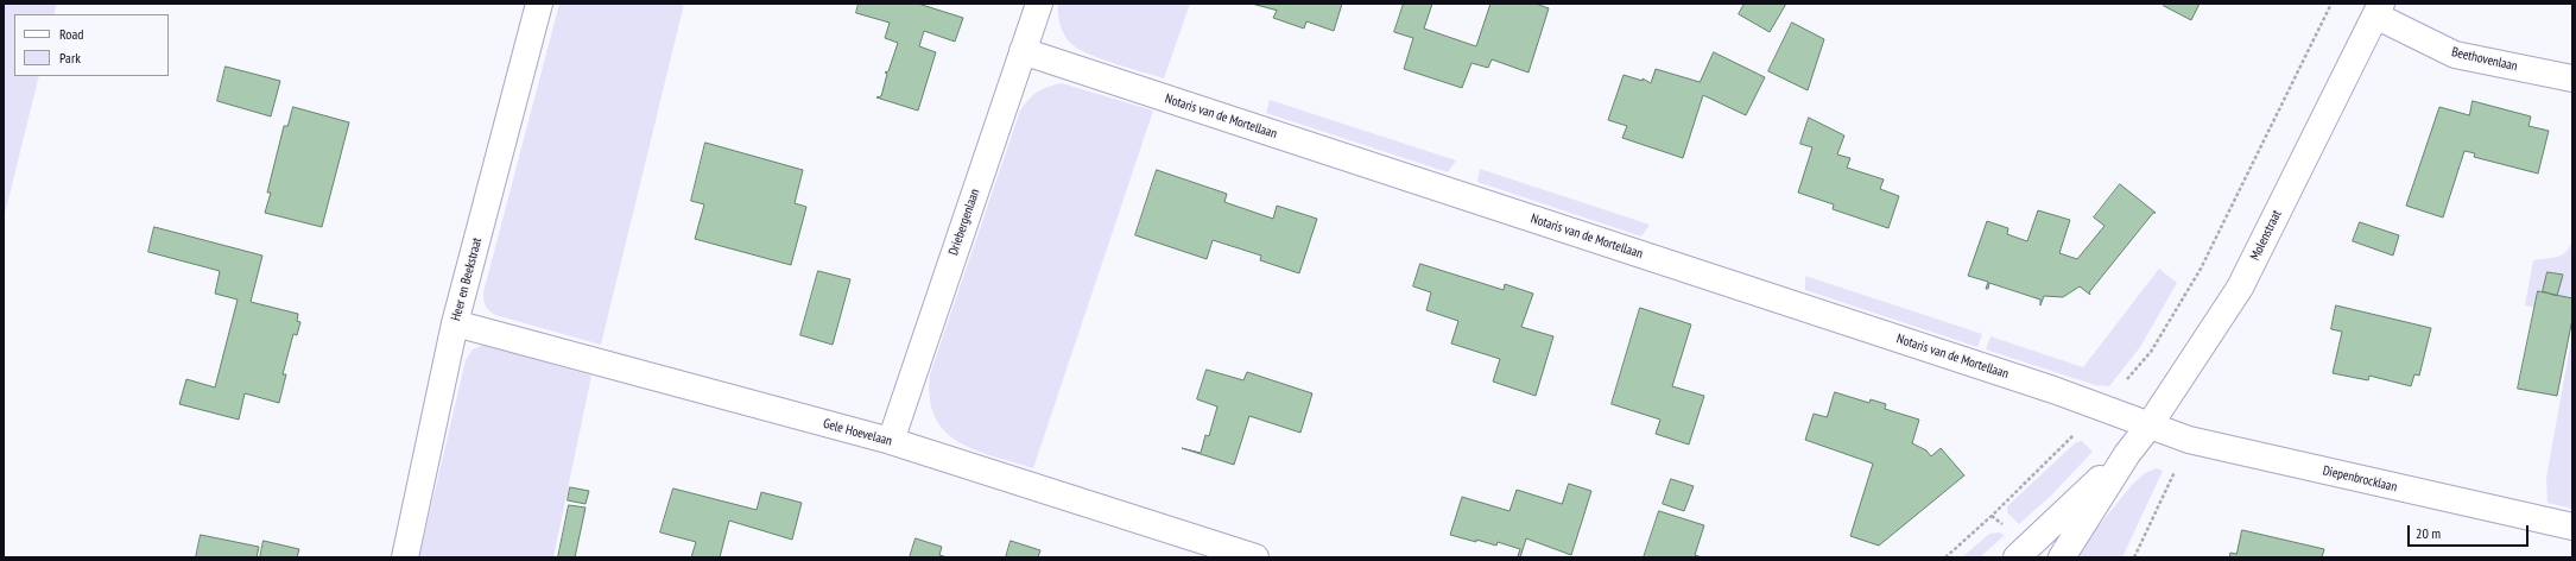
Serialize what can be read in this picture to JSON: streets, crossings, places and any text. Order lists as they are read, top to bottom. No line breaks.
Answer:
{"streets":{"street":["Beethovenlaan","Notaris van de Mortellaan","Driebergenlaan","Molenstraat","Heer en Beekstraat","Gele Hoevelaan","Diepenbrocklaan"]},"crossings":[["Beethovenlaan","Molenstraat"],["Notaris van de Mortellaan","Driebergenlaan"],["Notaris van de Mortellaan","Molenstraat"],["Notaris van de Mortellaan","Diepenbrocklaan"],["Driebergenlaan","Gele Hoevelaan"],["Molenstraat","Diepenbrocklaan"],["Heer en Beekstraat","Gele Hoevelaan"]],"legend":["Road","Park"],"scale_bar":"20 m"}
